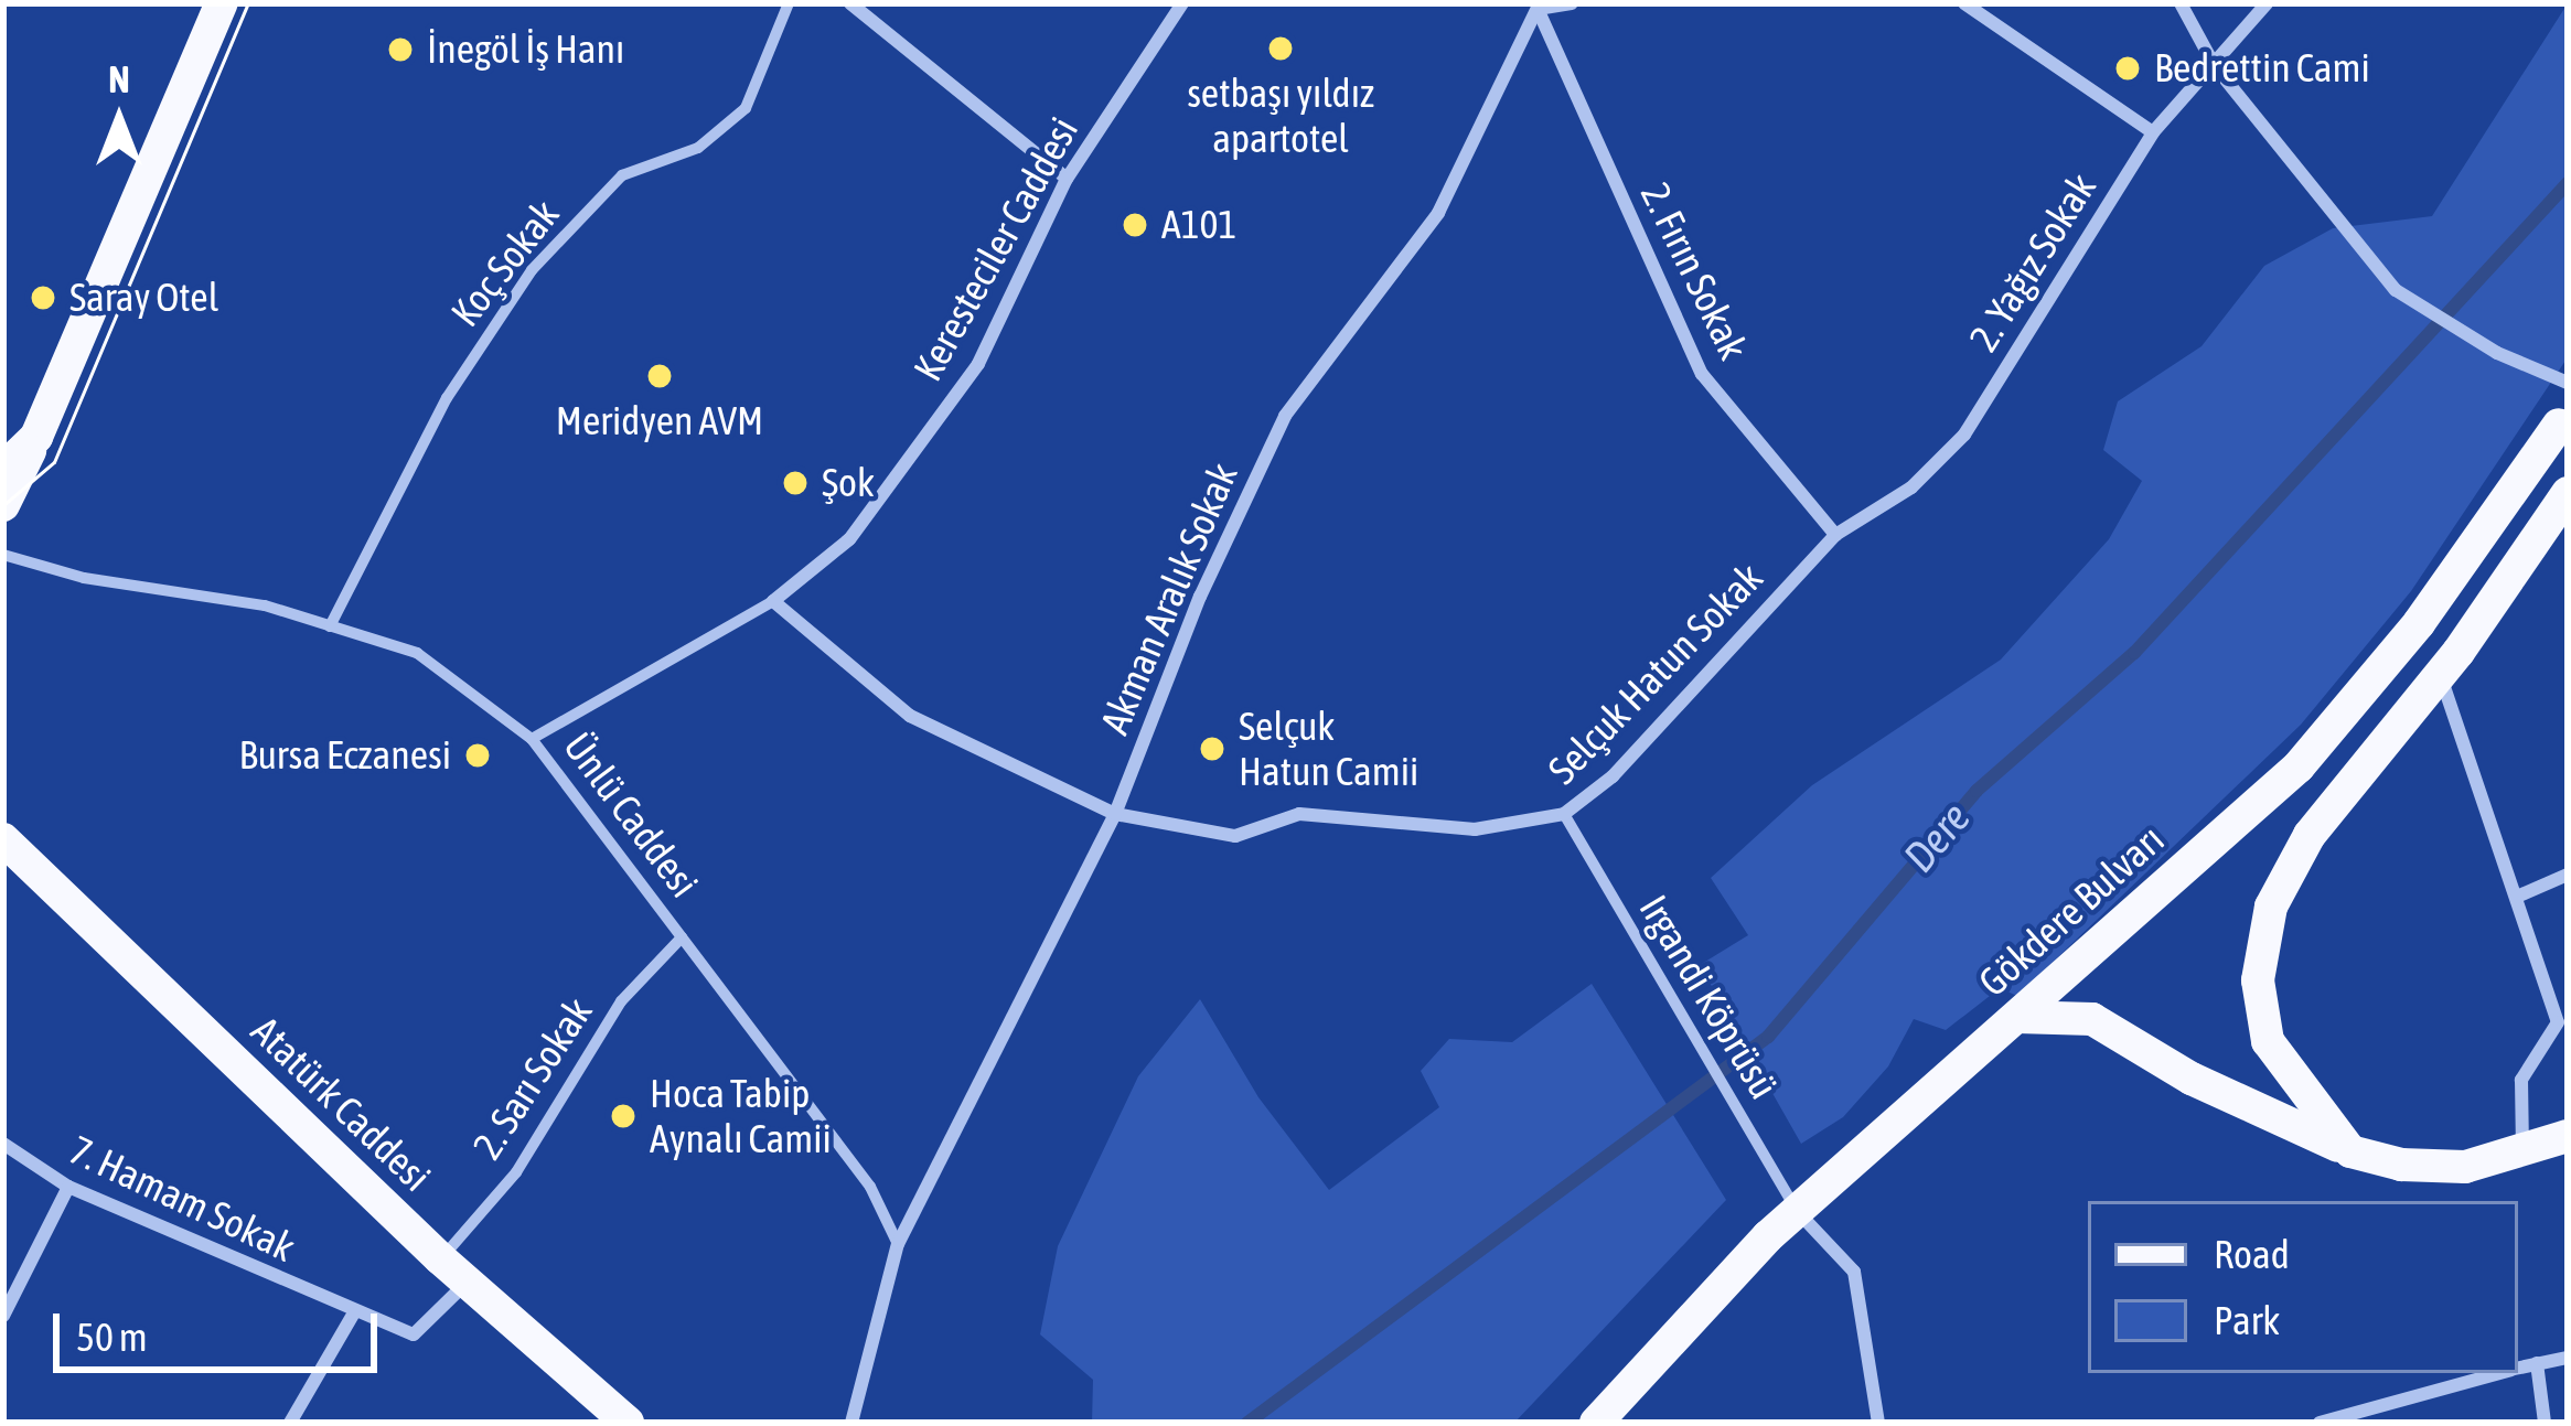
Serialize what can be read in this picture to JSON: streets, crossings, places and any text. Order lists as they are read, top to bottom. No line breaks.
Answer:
{"streets":{"main road":["Gökdere Bulvarı","Atatürk Caddesi"],"street":["Keresteciler Caddesi","2. Yağız Sokak","Koç Sokak","2. Fırın Sokak","Akman Aralık Sokak","Selçuk Hatun Sokak","Ünlü Caddesi","Irgandi Köprüsü","2. Sarı Sokak","7. Hamam Sokak"]},"crossings":[["Keresteciler Caddesi","Selçuk Hatun Sokak"],["Keresteciler Caddesi","Ünlü Caddesi"],["2. Yağız Sokak","2. Fırın Sokak"],["2. Yağız Sokak","Selçuk Hatun Sokak"],["Koç Sokak","Ünlü Caddesi"],["2. Fırın Sokak","Akman Aralık Sokak"],["2. Fırın Sokak","Selçuk Hatun Sokak"],["Akman Aralık Sokak","Selçuk Hatun Sokak"],["Akman Aralık Sokak","Ünlü Caddesi"],["Selçuk Hatun Sokak","Irgandi Köprüsü"],["Ünlü Caddesi","2. Sarı Sokak"],["Gökdere Bulvarı","Irgandi Köprüsü"],["2. Sarı Sokak","Atatürk Caddesi"],["Atatürk Caddesi","7. Hamam Sokak"]],"water":["Dere"],"places":["setbaşı yıldız apartotel","İnegöl İş Hanı","Bedrettin Cami","A101","Saray Otel","Meridyen AVM","Şok","Selçuk Hatun Camii","Bursa Eczanesi","Hoca Tabip Aynalı Camii"],"legend":["Road","Park"],"scale_bar":"50 m","north":"top"}
